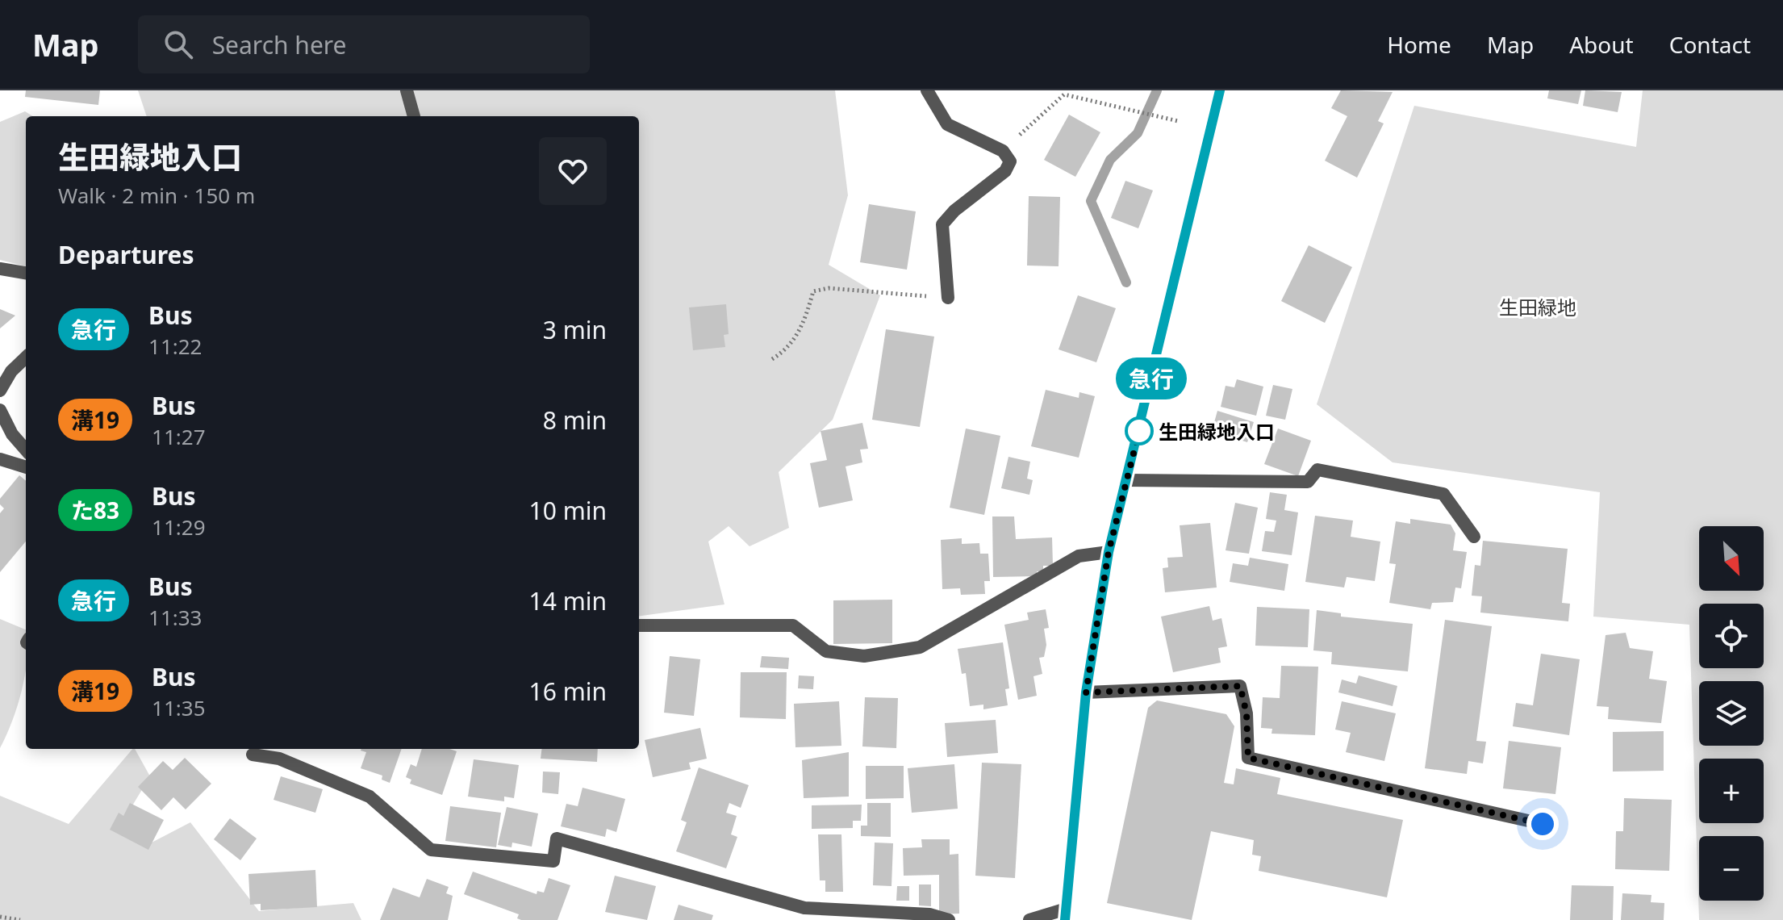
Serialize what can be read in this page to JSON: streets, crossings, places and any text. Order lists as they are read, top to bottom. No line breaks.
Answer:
{"parks":["生田緑地"],"places":["生田緑地入口"],"lines":["bus line 急行"],"north":"bottom right","page":{"header":"Map","search":"Search here","nav":["Home","Map","About","Contact"],"on_map":"急行","heading":[["生田緑地入口","Walk · 2 min · 150 m"],"Departures"],"list":[{"mark":"急行","name":"Bus","note":"11:22","value":"3 min"},{"mark":"溝19","name":"Bus","note":"11:27","value":"8 min"},{"mark":"た83","name":"Bus","note":"11:29","value":"10 min"},{"mark":"急行","name":"Bus","note":"11:33","value":"14 min"},{"mark":"溝19","name":"Bus","note":"11:35","value":"16 min"}],"map_buttons":["+","−"]}}
